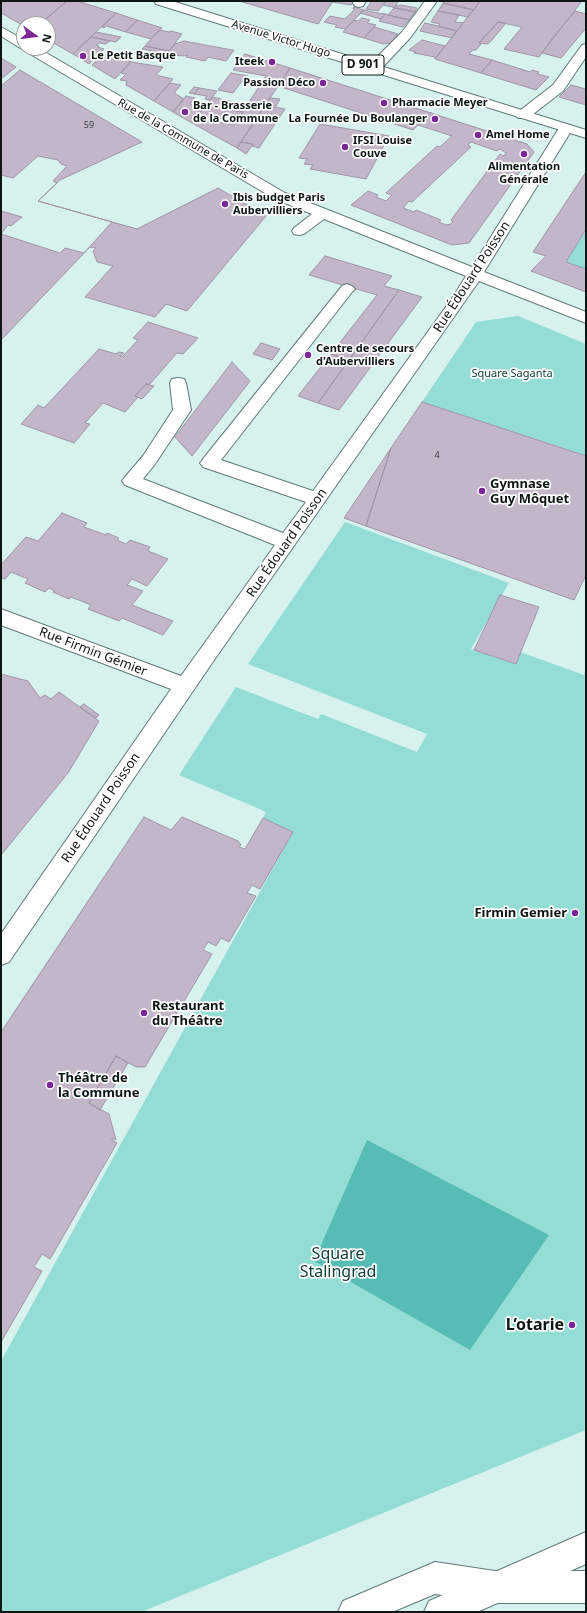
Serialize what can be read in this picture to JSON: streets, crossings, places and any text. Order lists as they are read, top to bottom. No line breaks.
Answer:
{"streets":{"street":["Avenue Victor Hugo","D 901","Rue de la Commune de Paris","Rue Édouard Poisson","Rue Firmin Gémier"]},"crossings":[["Avenue Victor Hugo","Rue Édouard Poisson"],["Rue de la Commune de Paris","Rue Édouard Poisson"],["Rue Édouard Poisson","Rue Firmin Gémier"]],"parks":["Square Saganta","Square Stalingrad"],"places":["Le Petit Basque","Iteek","Passion Déco","Pharmacie Meyer","Bar - Brasserie de la Commune","La Fournée Du Boulanger","Amel Home","IFSI Louise Couve","Alimentation Générale","Ibis budget Paris Aubervilliers","Centre de secours d'Aubervilliers","Gymnase Guy Môquet","Firmin Gemier","Restaurant du Théâtre","Théâtre de la Commune","L’otarie"],"house_numbers":["59","4"],"north":"right"}
